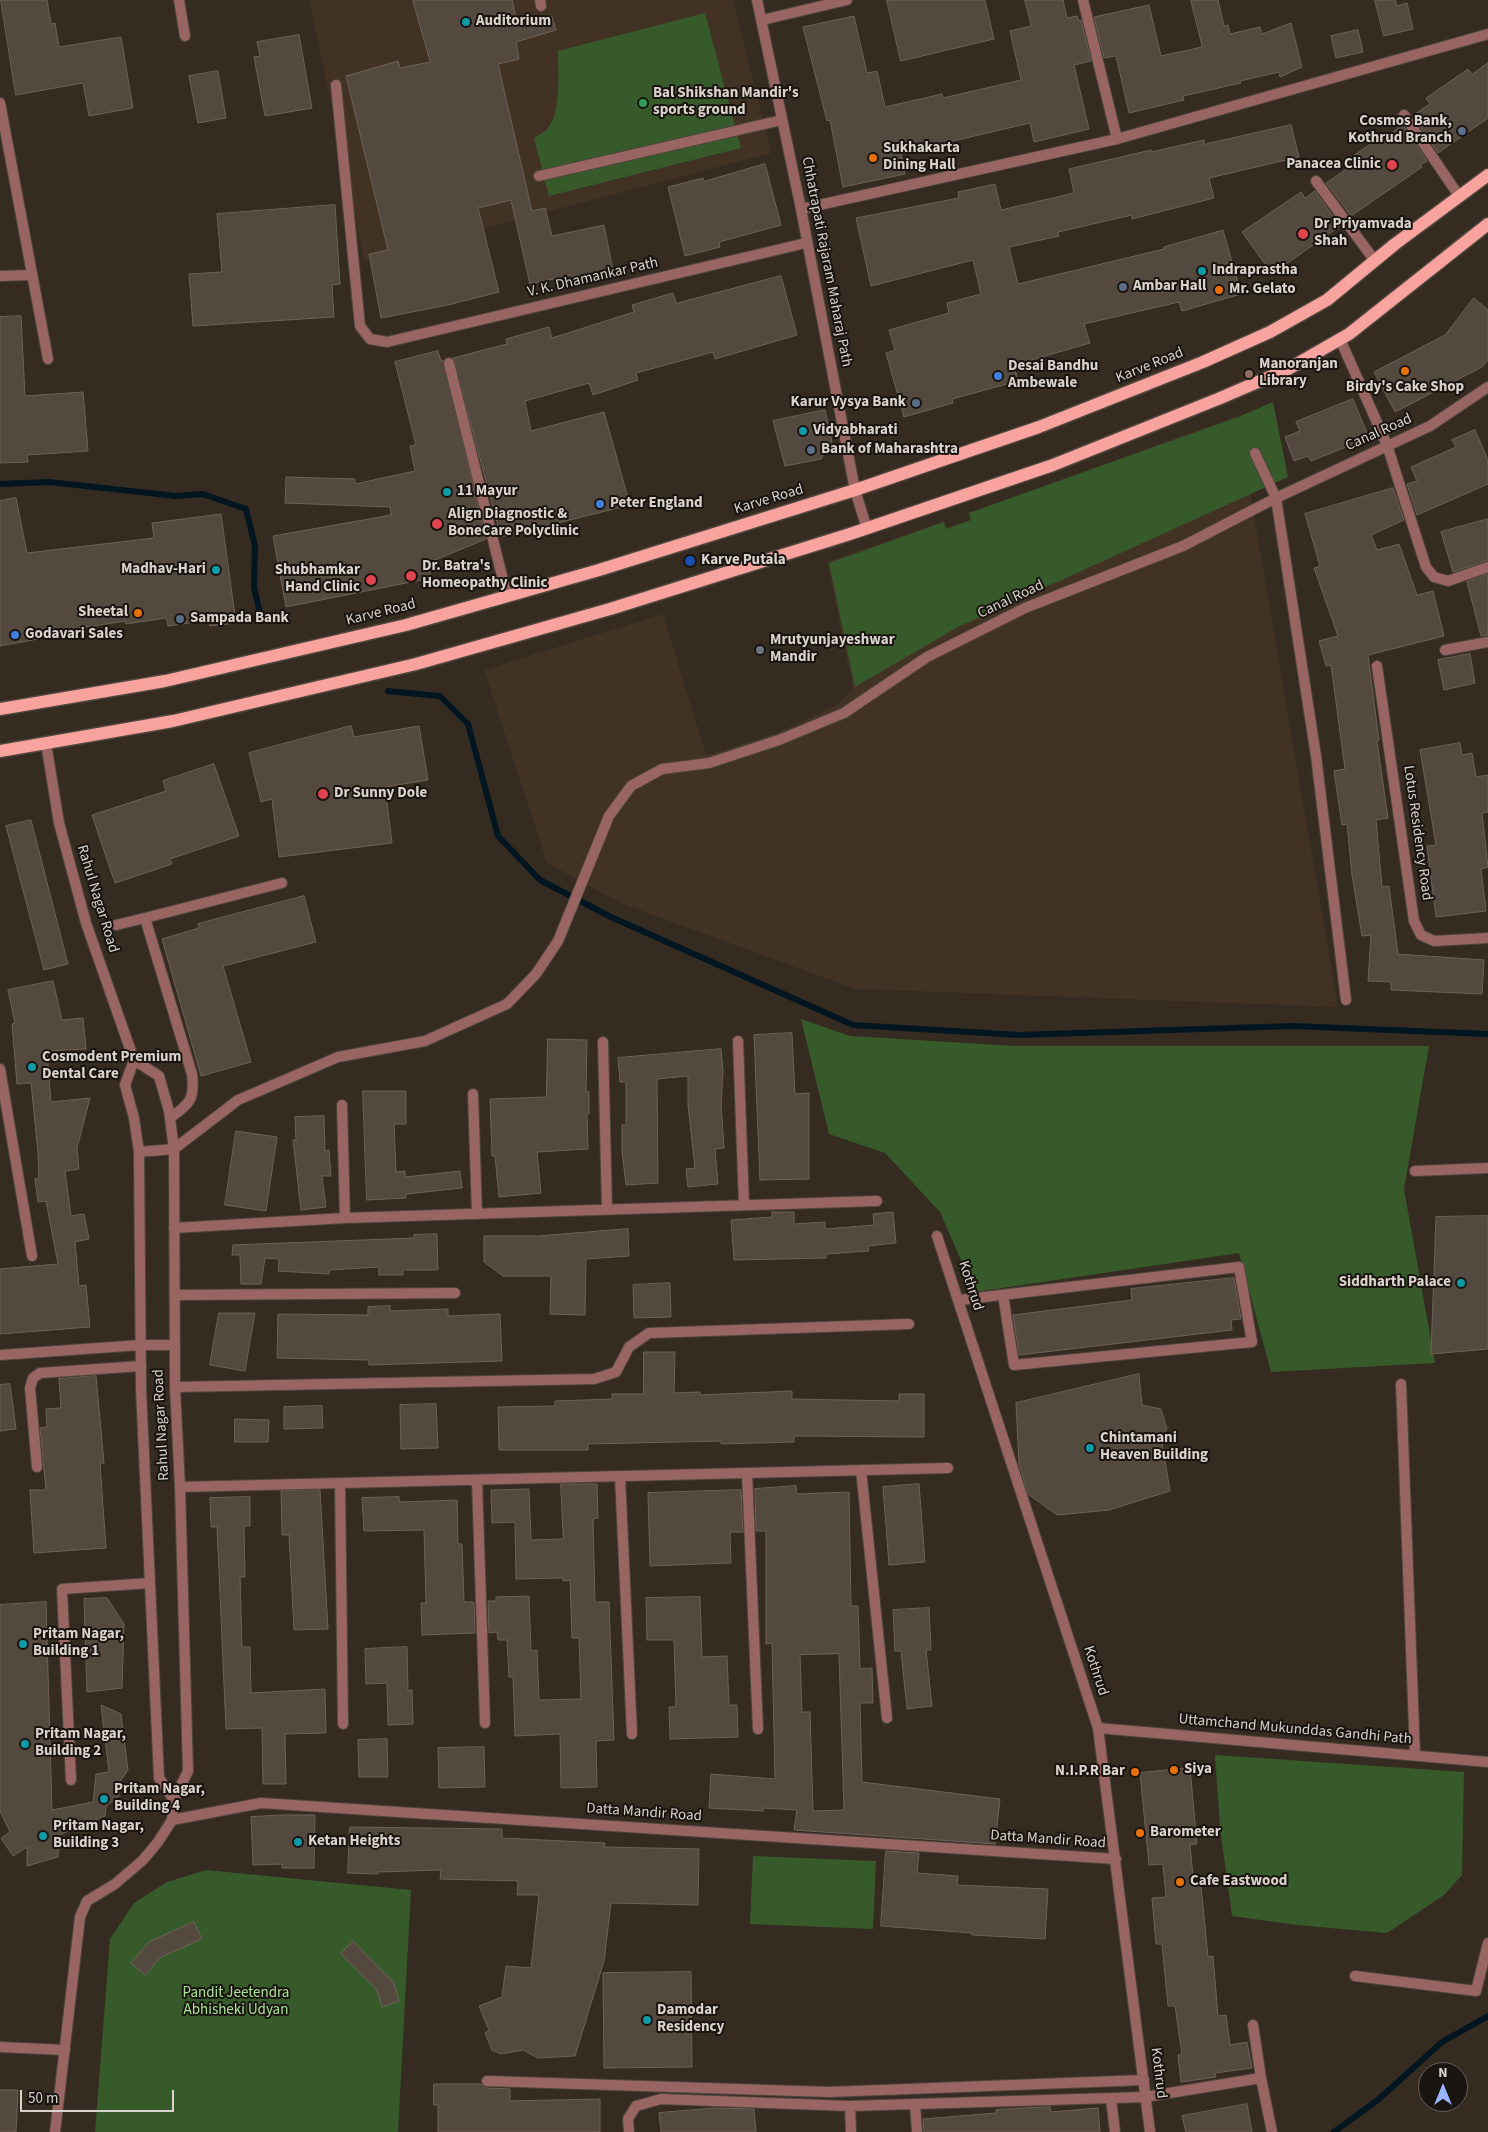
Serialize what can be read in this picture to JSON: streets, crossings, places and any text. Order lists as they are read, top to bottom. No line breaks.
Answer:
{"streets":{"main road":["Karve Road"],"street":["Chhatrapati Rajaram Maharaj Path","V. K. Dhamankar Path","Canal Road","Lotus Residency Road","Rahul Nagar Road","Kothrud","Uttamchand Mukunddas Gandhi Path","Datta Mandir Road"]},"crossings":[["Chhatrapati Rajaram Maharaj Path","V. K. Dhamankar Path"],["Chhatrapati Rajaram Maharaj Path","Karve Road"],["Canal Road","Rahul Nagar Road"],["Rahul Nagar Road","Datta Mandir Road"],["Kothrud","Uttamchand Mukunddas Gandhi Path"],["Kothrud","Datta Mandir Road"]],"parks":["Pandit Jeetendra Abhisheki Udyan"],"places":["Auditorium","Bal Shikshan Mandir's sports ground","Cosmos Bank, Kothrud Branch","Sukhakarta Dining Hall","Panacea Clinic","Dr Priyamvada Shah","Indraprastha","Ambar Hall","Mr. Gelato","Birdy's Cake Shop","Manoranjan Library","Desai Bandhu Ambewale","Karur Vysya Bank","Vidyabharati","Bank of Maharashtra","11 Mayur","Peter England","Align Diagnostic & BoneCare Polyclinic","Karve Putala","Madhav-Hari","Dr. Batra's Homeopathy Clinic","Shubhamkar Hand Clinic","Sheetal","Sampada Bank","Godavari Sales","Mrutyunjayeshwar Mandir","Dr Sunny Dole","Cosmodent Premium Dental Care","Siddharth Palace","Chintamani Heaven Building","Pritam Nagar, Building 1","Pritam Nagar, Building 2","Siya","N.I.P.R Bar","Pritam Nagar, Building 4","Barometer","Pritam Nagar, Building 3","Ketan Heights","Cafe Eastwood","Damodar Residency"],"scale_bar":"50 m","north":"top"}
